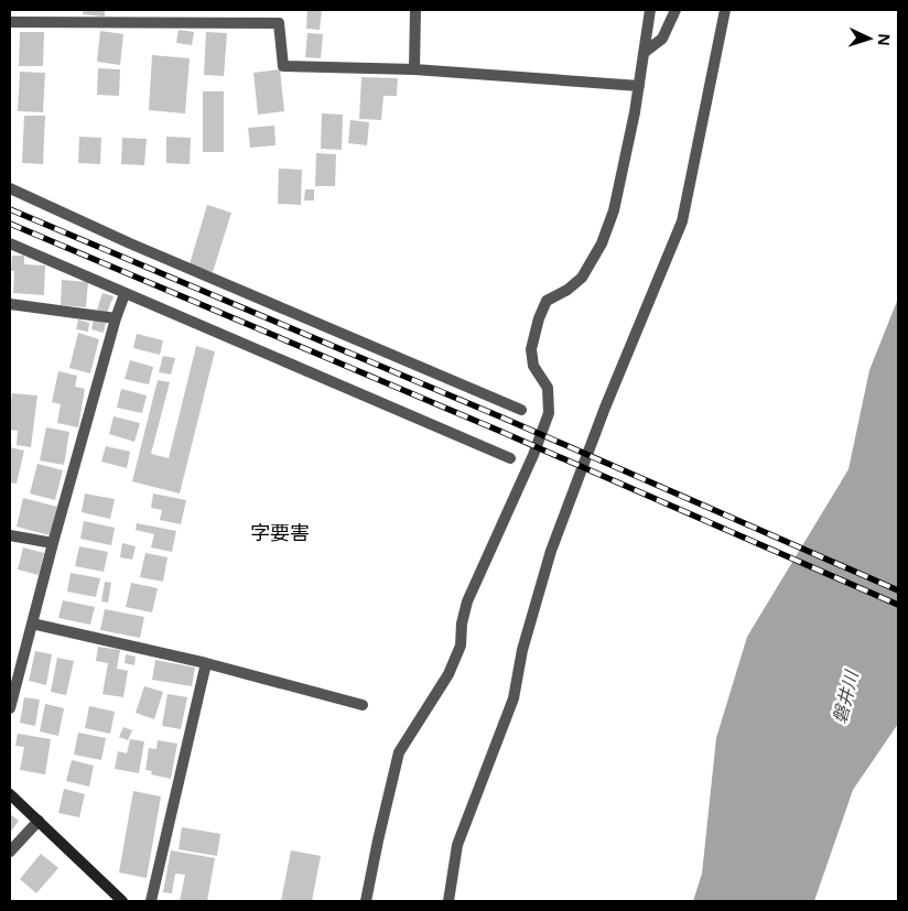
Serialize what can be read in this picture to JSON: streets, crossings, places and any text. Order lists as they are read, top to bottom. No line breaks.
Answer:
{"districts":["字要害"],"water":["磐井川"],"north":"right"}
